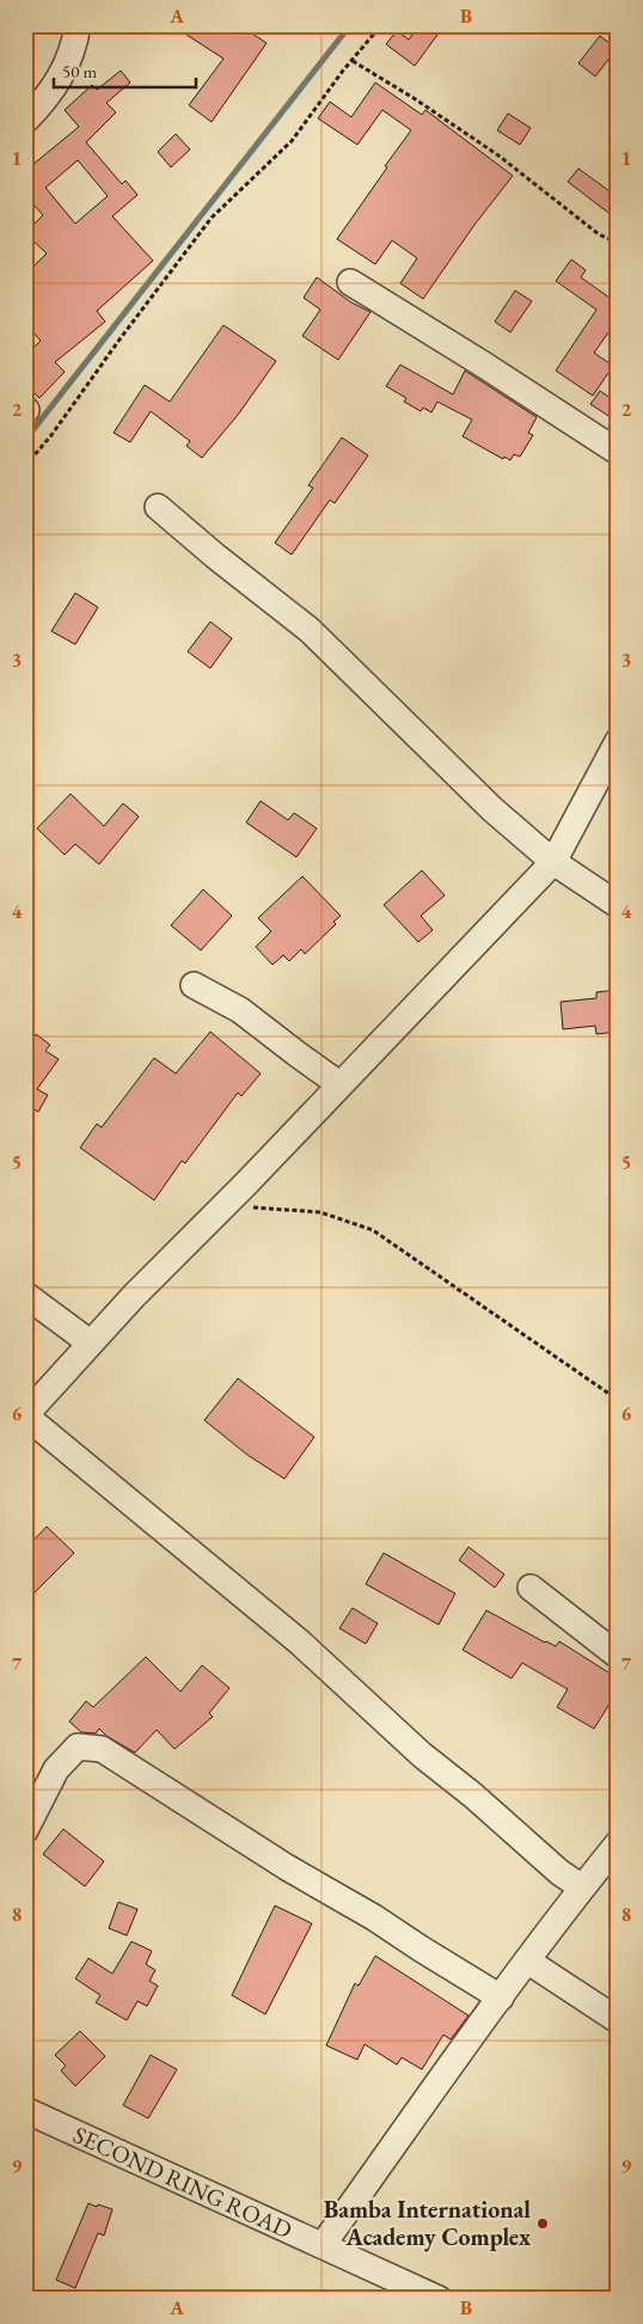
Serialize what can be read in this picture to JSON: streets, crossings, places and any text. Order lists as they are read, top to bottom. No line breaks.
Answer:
{"streets":{"street":["SECOND RING ROAD"]},"places":["Bamba International Academy Complex"],"scale_bar":"50 m","grid":{"columns":["A","B"],"rows":["1","2","3","4","5","6","7","8","9"]}}
